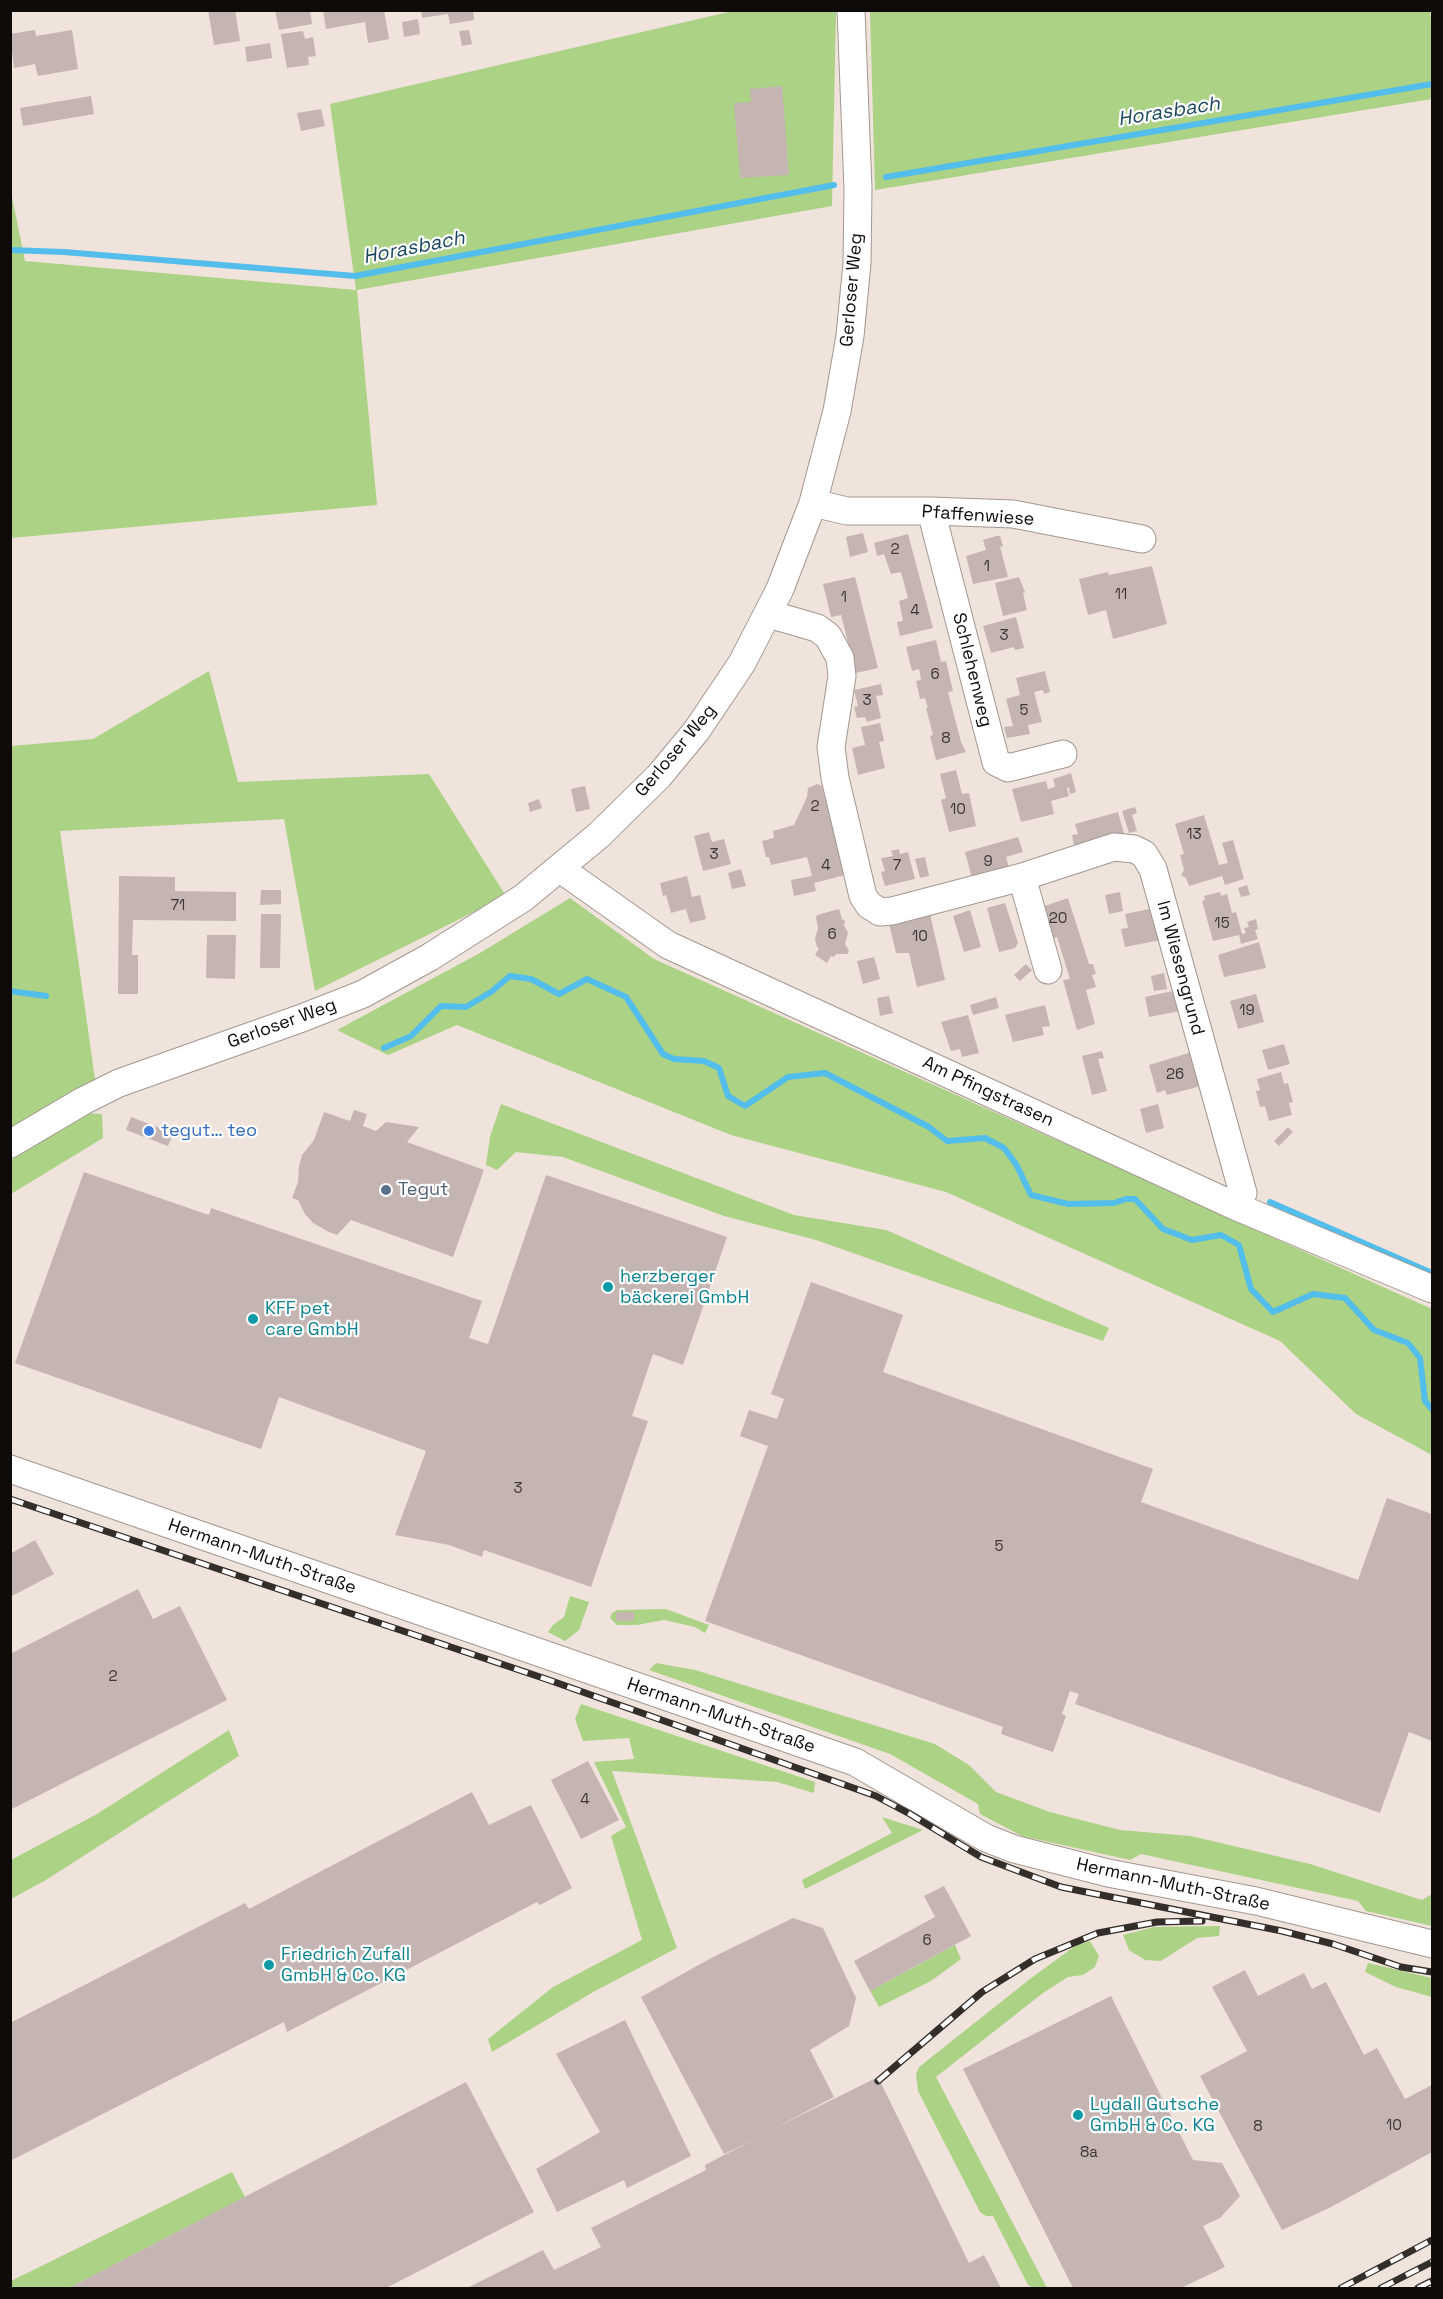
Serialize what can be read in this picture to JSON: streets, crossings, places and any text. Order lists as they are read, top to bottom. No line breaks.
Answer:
{"streets":{"street":["Gerloser Weg","Pfaffenwiese","Schlehenweg","Im Wiesengrund","Am Pfingstrasen","Hermann-Muth-Straße"]},"crossings":[["Gerloser Weg","Pfaffenwiese"],["Gerloser Weg","Im Wiesengrund"],["Gerloser Weg","Am Pfingstrasen"],["Pfaffenwiese","Schlehenweg"],["Im Wiesengrund","Am Pfingstrasen"]],"water":["Horasbach"],"places":["tegut… teo","Tegut","herzberger bäckerei GmbH","KFF pet care GmbH","Friedrich Zufall GmbH & Co. KG","Lydall Gutsche GmbH & Co. KG"],"house_numbers":["2","1","11","1","4","3","6","3","5","8","2","10","13","3","9","4","7","71","20","15","6","10","19","26","3","5","2","4","6","10","8","8a"]}
